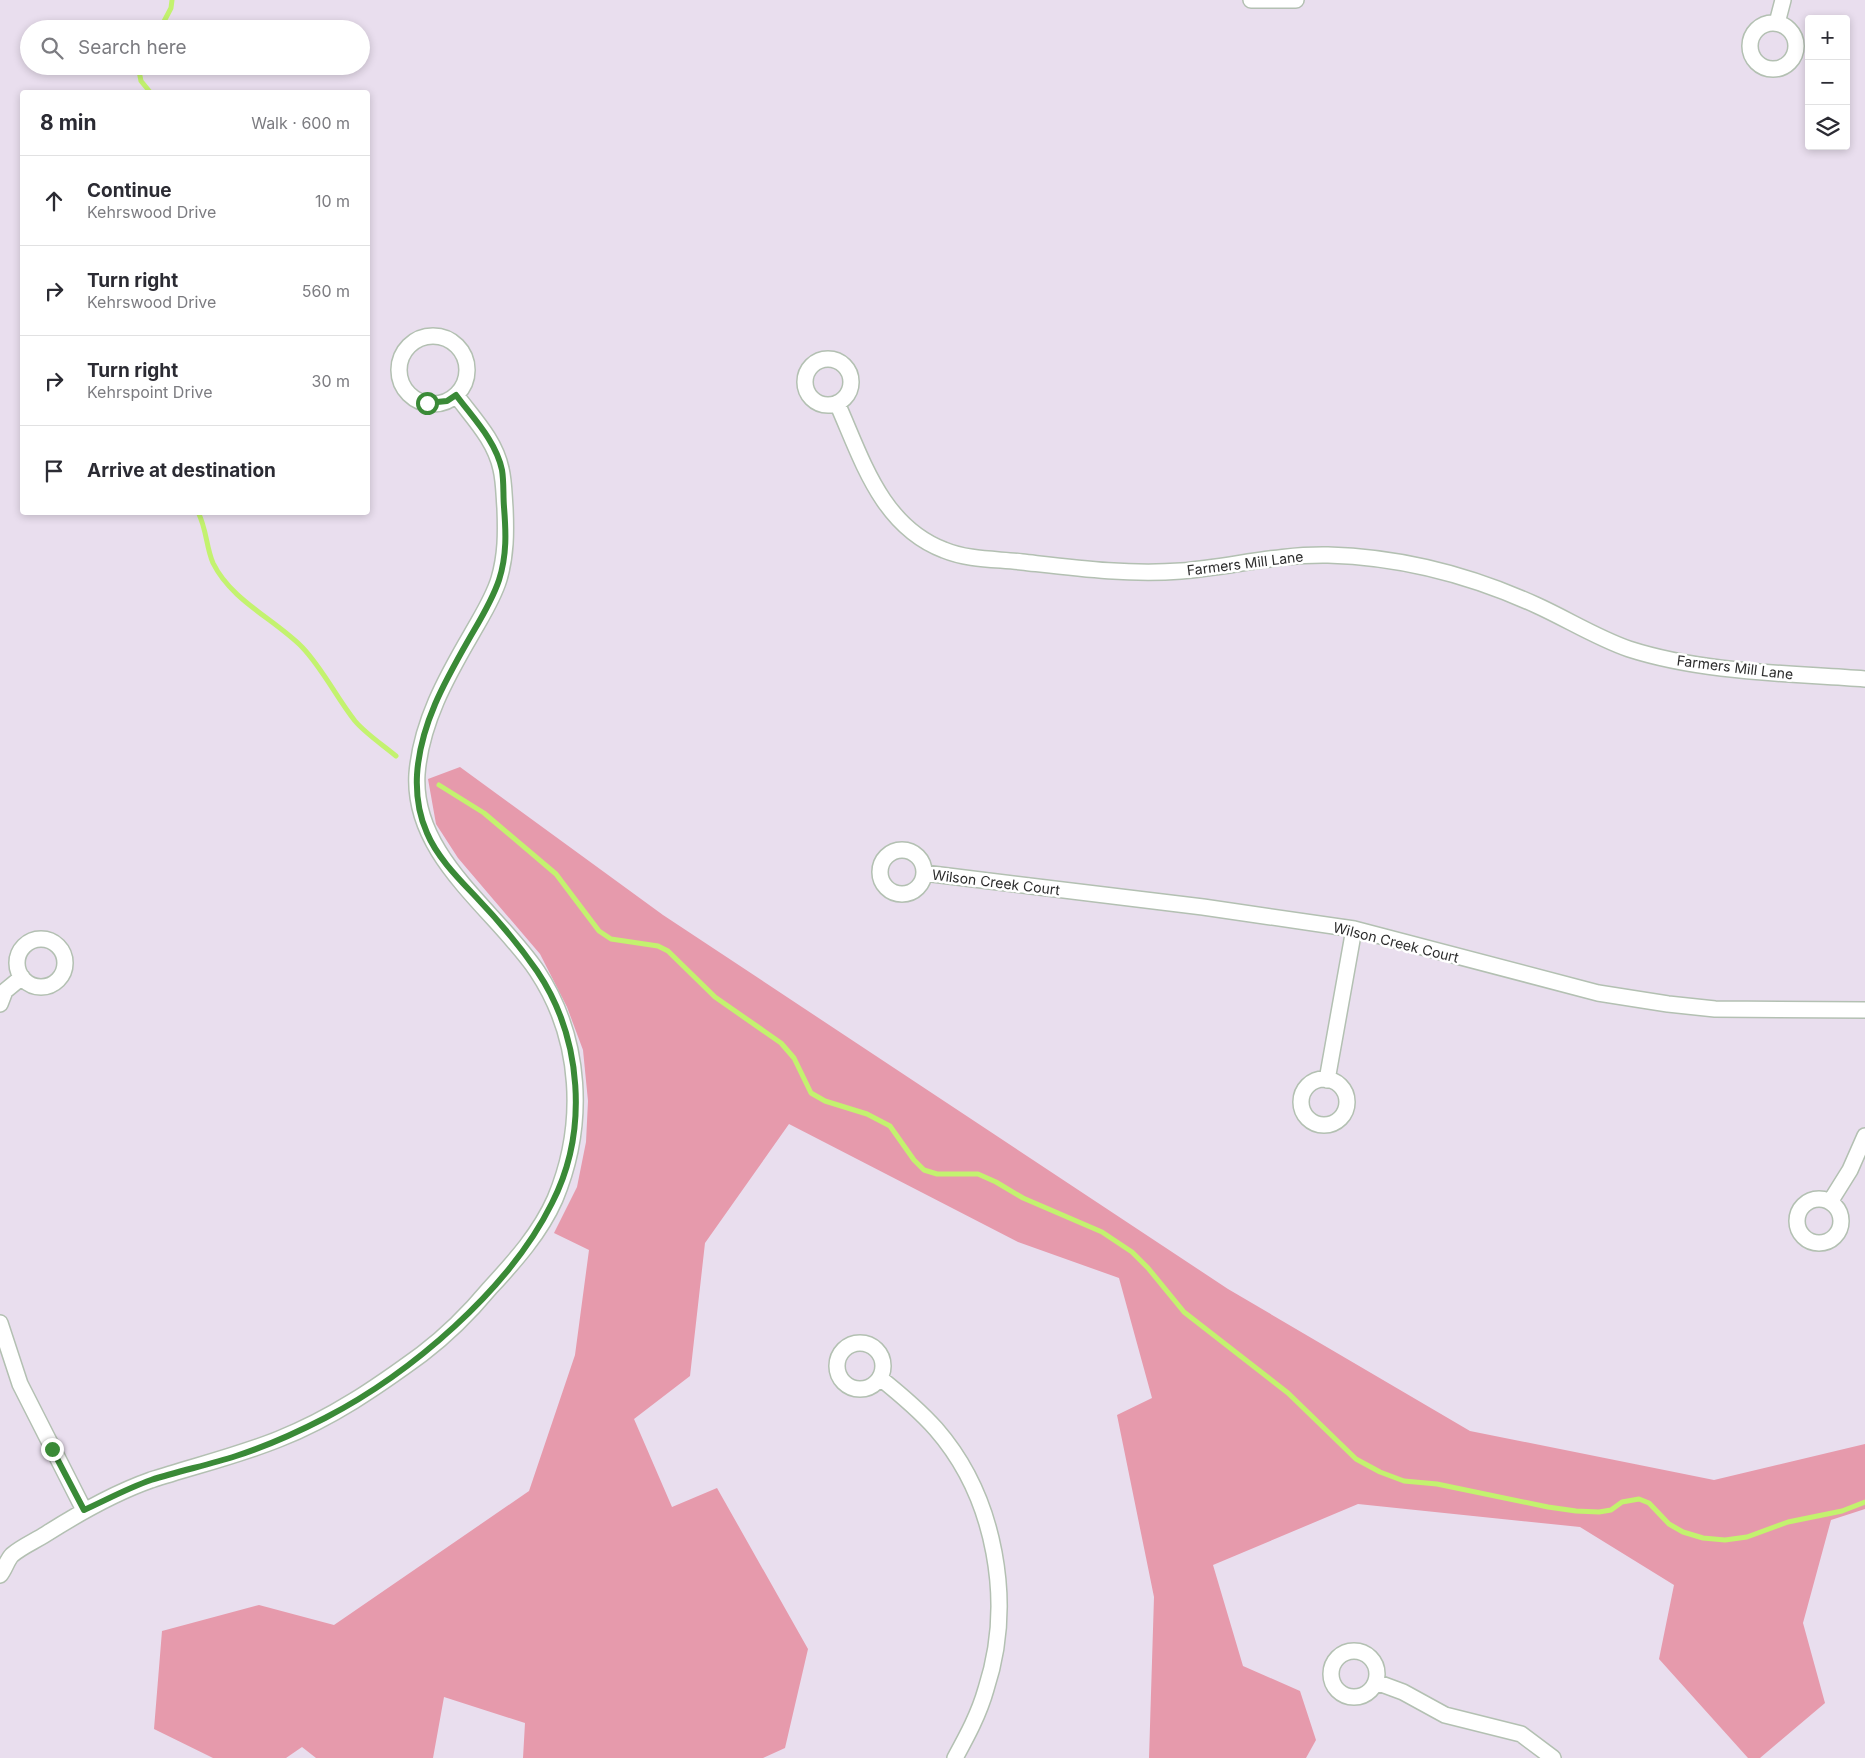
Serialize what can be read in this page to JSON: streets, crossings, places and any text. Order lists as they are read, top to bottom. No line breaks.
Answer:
{"streets":{"street":["Farmers Mill Lane","Wilson Creek Court"]},"page":{"map_buttons":["+","−"],"search":"Search here","heading":["8 min","Walk · 600 m"],"list":[["Continue","Kehrswood Drive","10 m"],["Turn right","Kehrswood Drive","560 m"],["Turn right","Kehrspoint Drive","30 m"],"Arrive at destination"]}}
